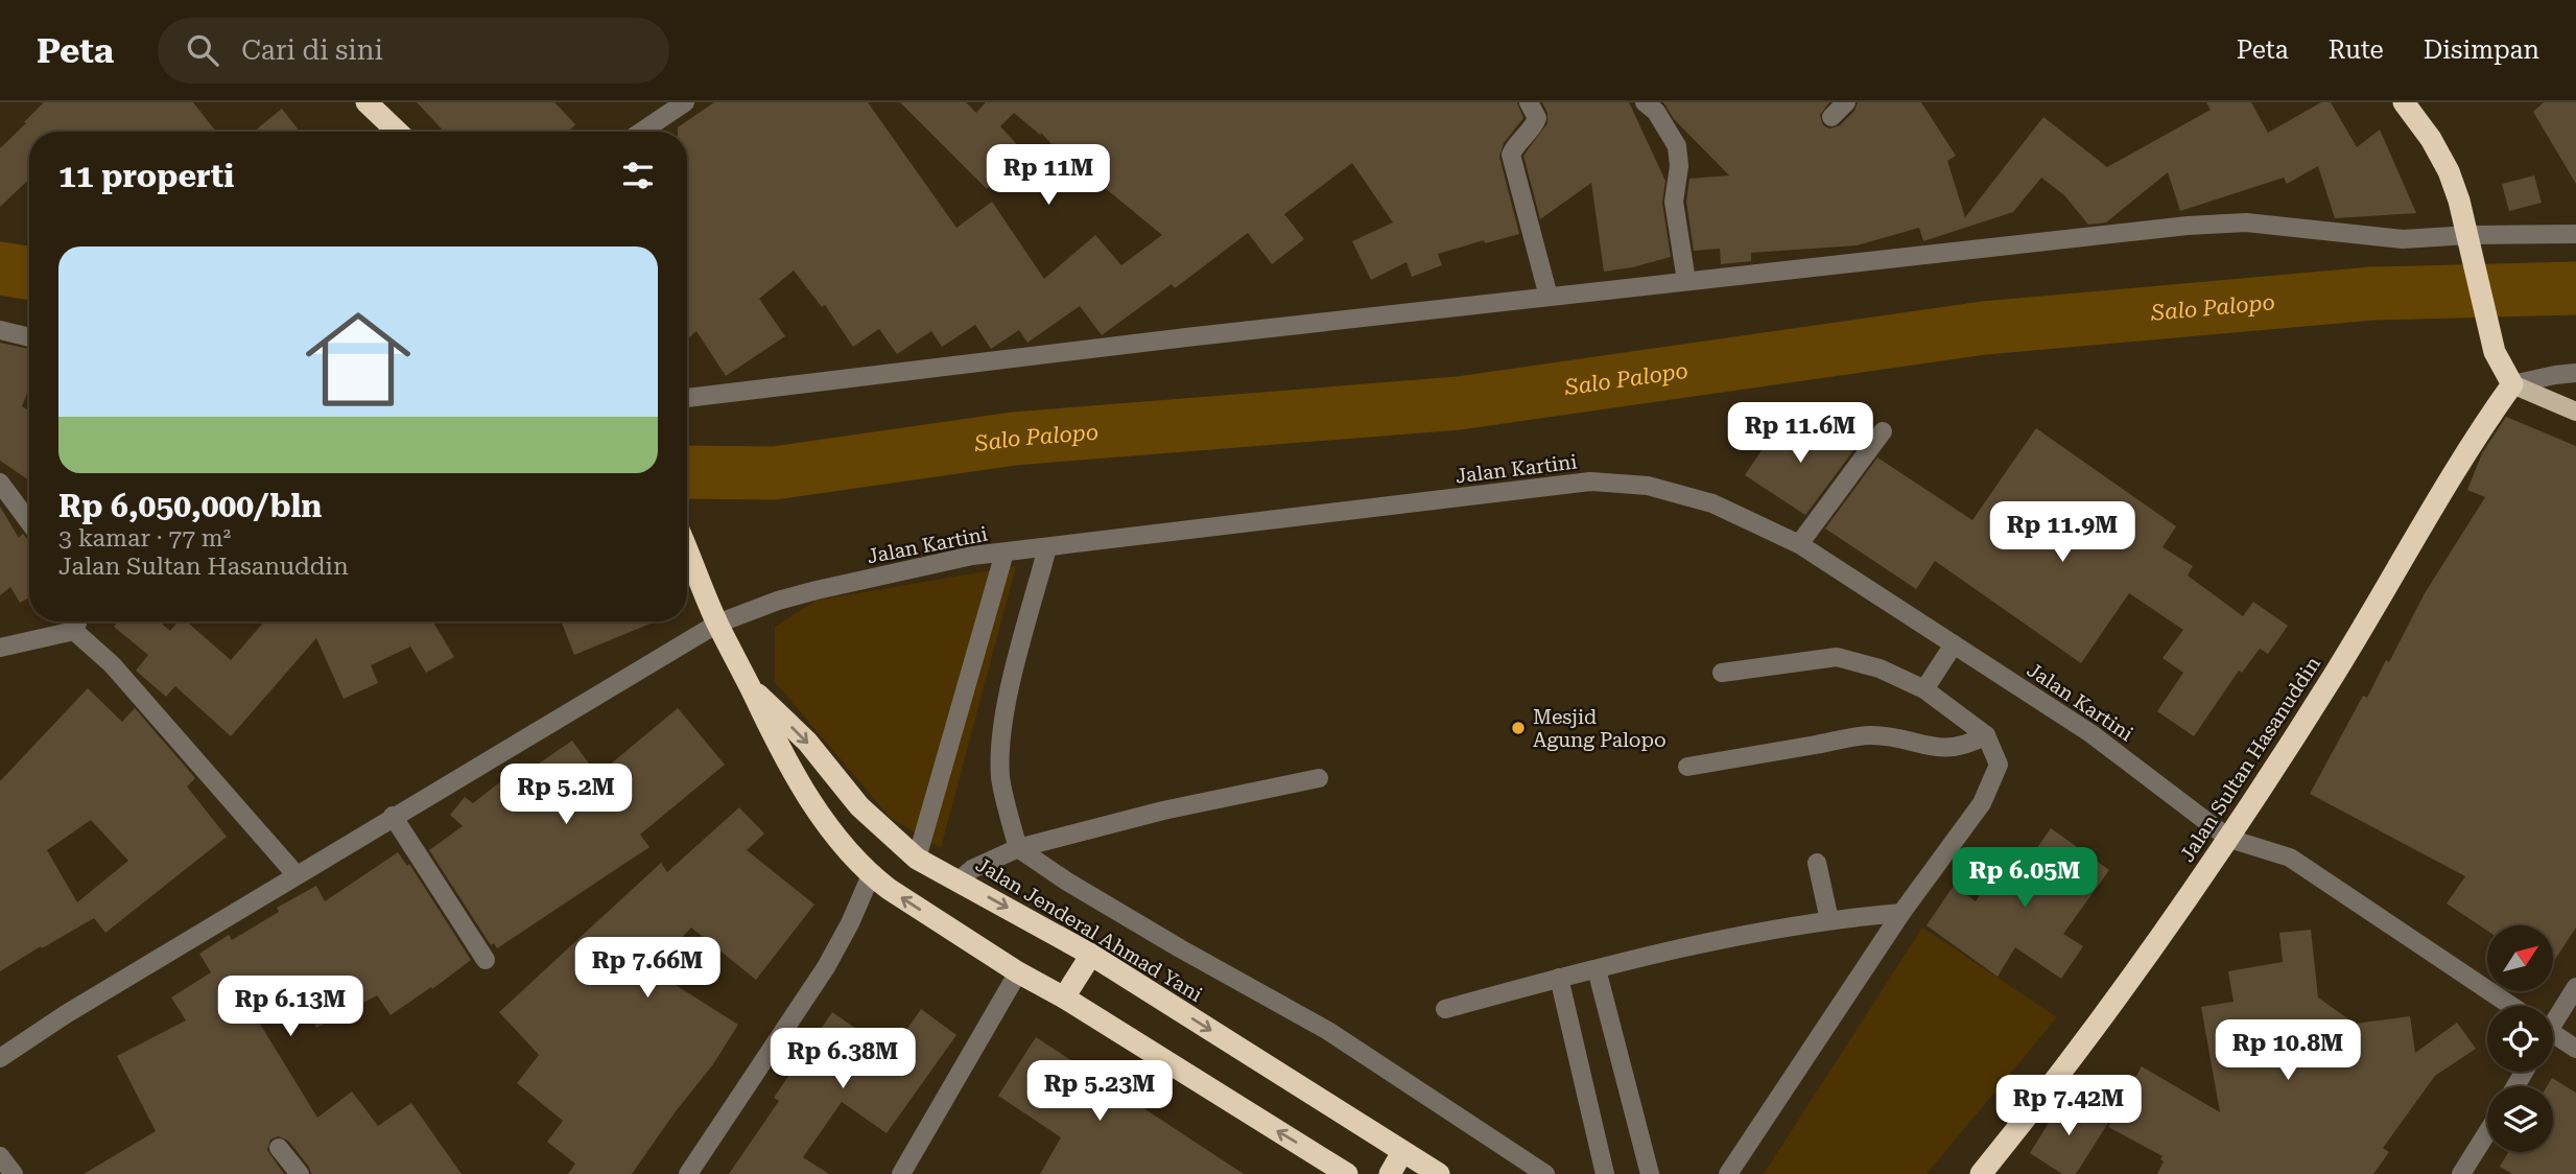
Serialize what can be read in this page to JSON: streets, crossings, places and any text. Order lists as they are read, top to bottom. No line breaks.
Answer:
{"streets":{"highway":["Jalan Sultan Hasanuddin","Jalan Jenderal Ahmad Yani"],"street":["Jalan Kartini"]},"crossings":[["Jalan Kartini","Jalan Sultan Hasanuddin"],["Jalan Kartini","Jalan Jenderal Ahmad Yani"]],"water":["Salo Palopo"],"places":["Mesjid Agung Palopo"],"north":"top right","page":{"header":"Peta","search":"Cari di sini","nav":["Peta","Rute","Disimpan"],"heading":"11 properti","price":["Rp 11M","Rp 11.6M","Rp 11.9M","Rp 5.2M","Rp 6.05M","Rp 7.66M","Rp 6.13M","Rp 10.8M","Rp 6.38M","Rp 5.23M","Rp 7.42M"],"list":[{"name":"Rp 6,050,000/bln","note":"3 kamar · 77 m² · Jalan Sultan Hasanuddin"}]}}
